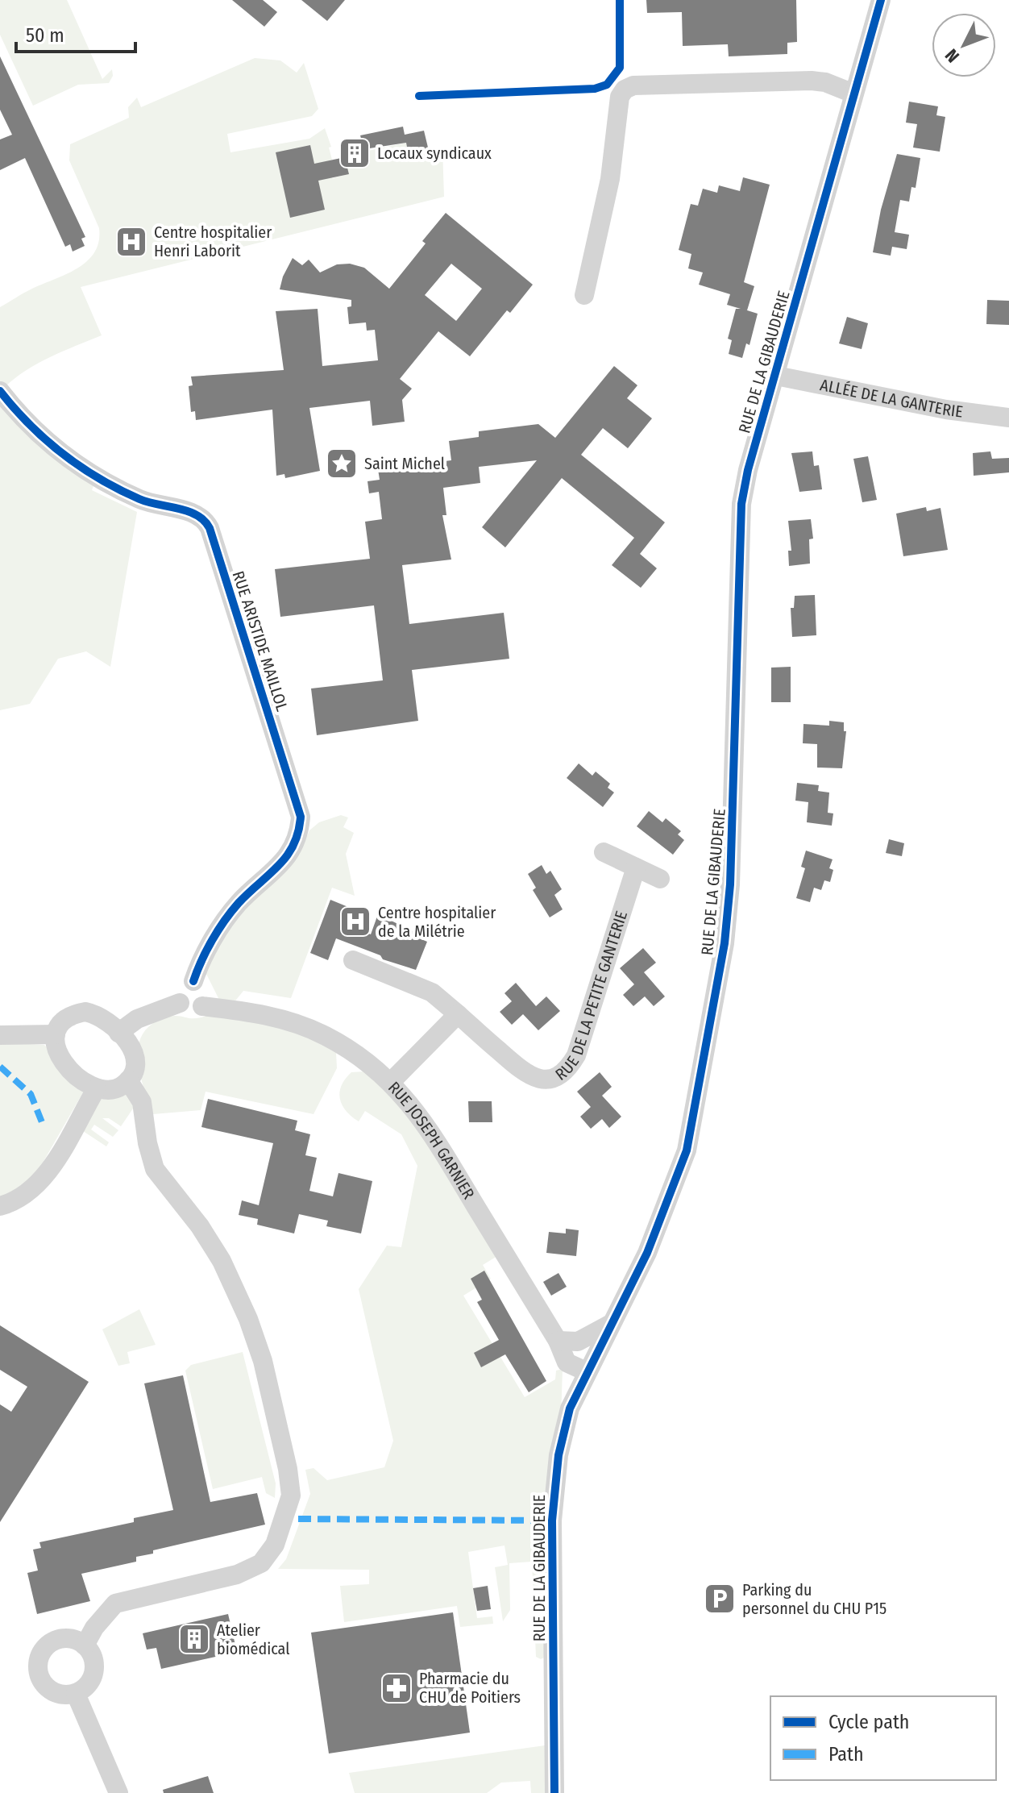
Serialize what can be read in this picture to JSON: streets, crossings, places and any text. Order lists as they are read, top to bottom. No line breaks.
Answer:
{"streets":{"street":["RUE DE LA GIBAUDERIE","ALLÉE DE LA GANTERIE","RUE ARISTIDE MAILLOL","RUE DE LA PETITE GANTERIE","RUE JOSEPH GARNIER"]},"crossings":[["RUE DE LA GIBAUDERIE","ALLÉE DE LA GANTERIE"]],"places":{"building":["Locaux syndicaux","Atelier biomédical"],"hospital":["Centre hospitalier Henri Laborit","Centre hospitalier de la Milétrie"],"place":["Saint Michel"],"parking":["Parking du personnel du CHU P15"],"pharmacy":["Pharmacie du CHU de Poitiers"]},"legend":["Cycle path","Path"],"scale_bar":"50 m","north":"bottom left"}
